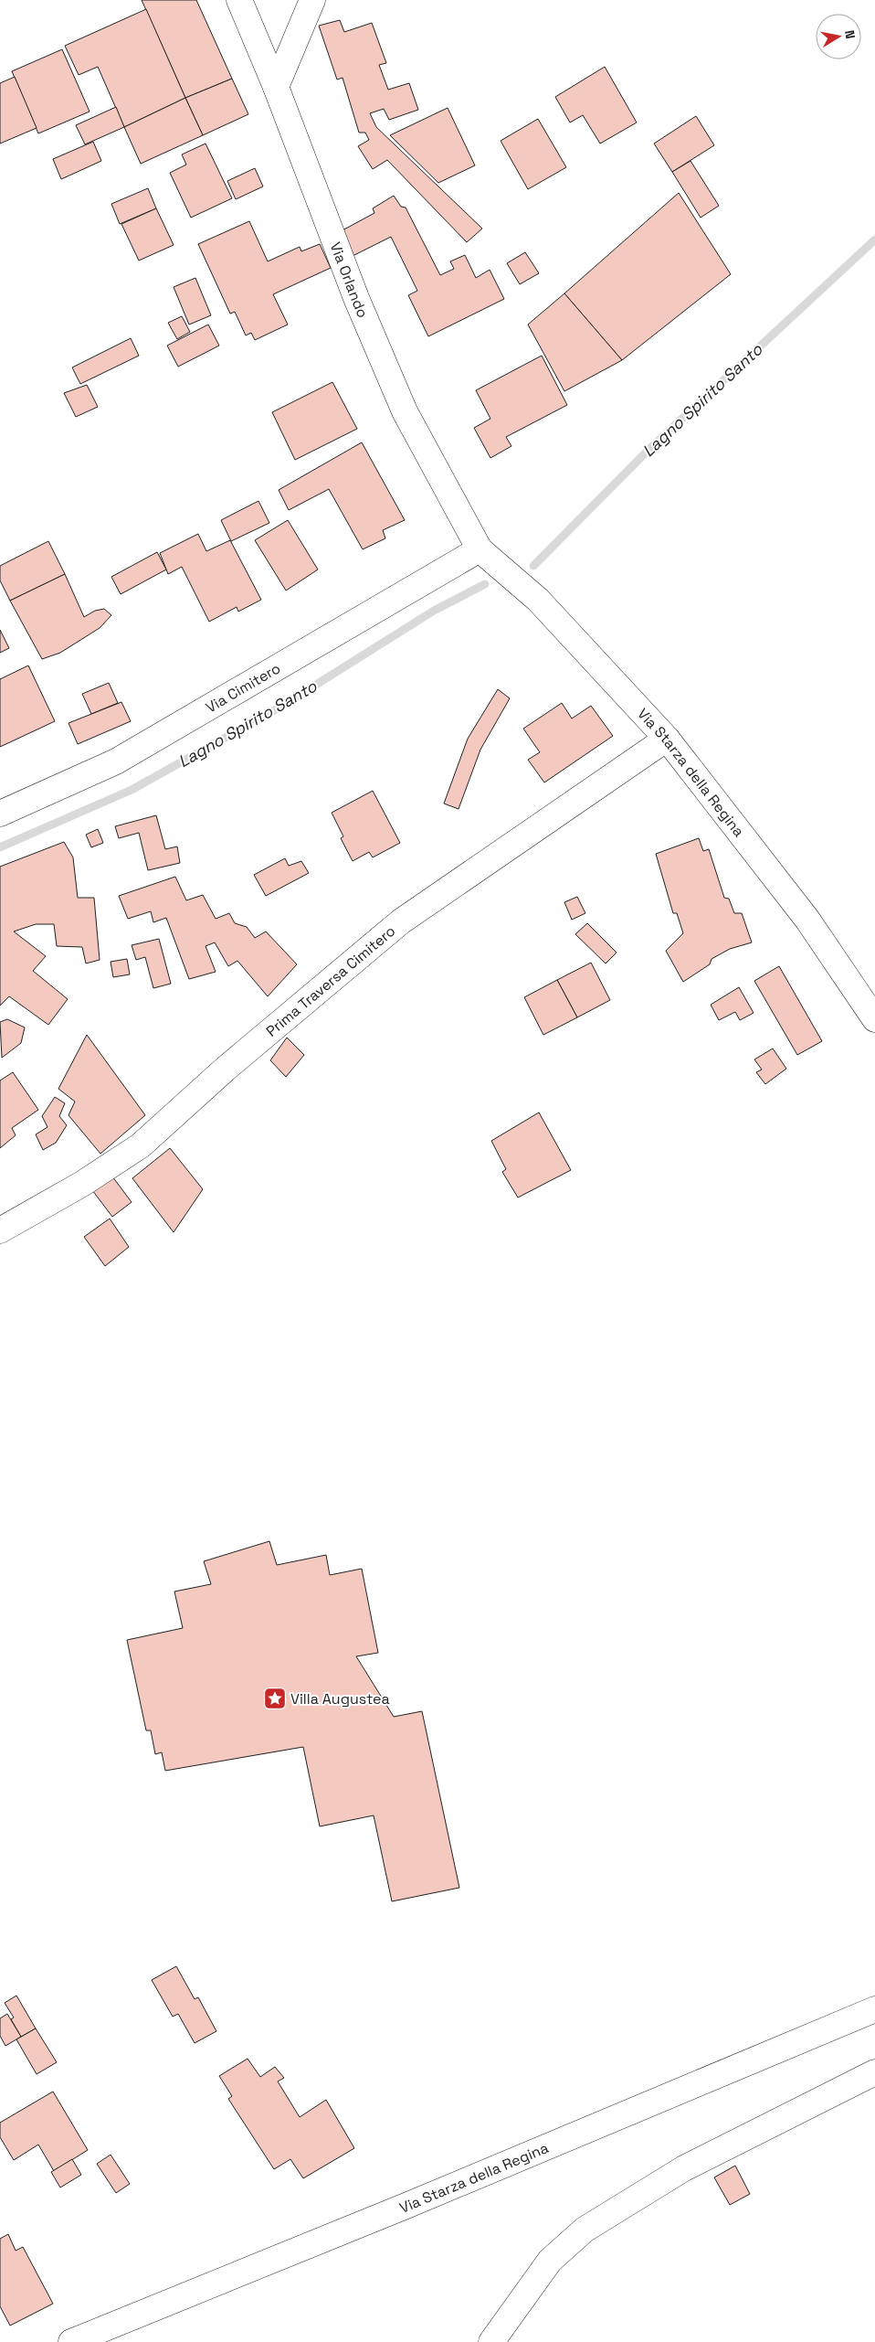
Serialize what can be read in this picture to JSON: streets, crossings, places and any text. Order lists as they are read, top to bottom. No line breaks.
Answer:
{"streets":{"street":["Via Orlando","Via Cimitero","Via Starza della Regina","Prima Traversa Cimitero"]},"crossings":[["Via Orlando","Via Cimitero"],["Via Orlando","Via Starza della Regina"],["Via Cimitero","Via Starza della Regina"],["Via Starza della Regina","Prima Traversa Cimitero"]],"water":["Lagno Spirito Santo"],"places":{"place":["Villa Augustea"]},"north":"right"}
